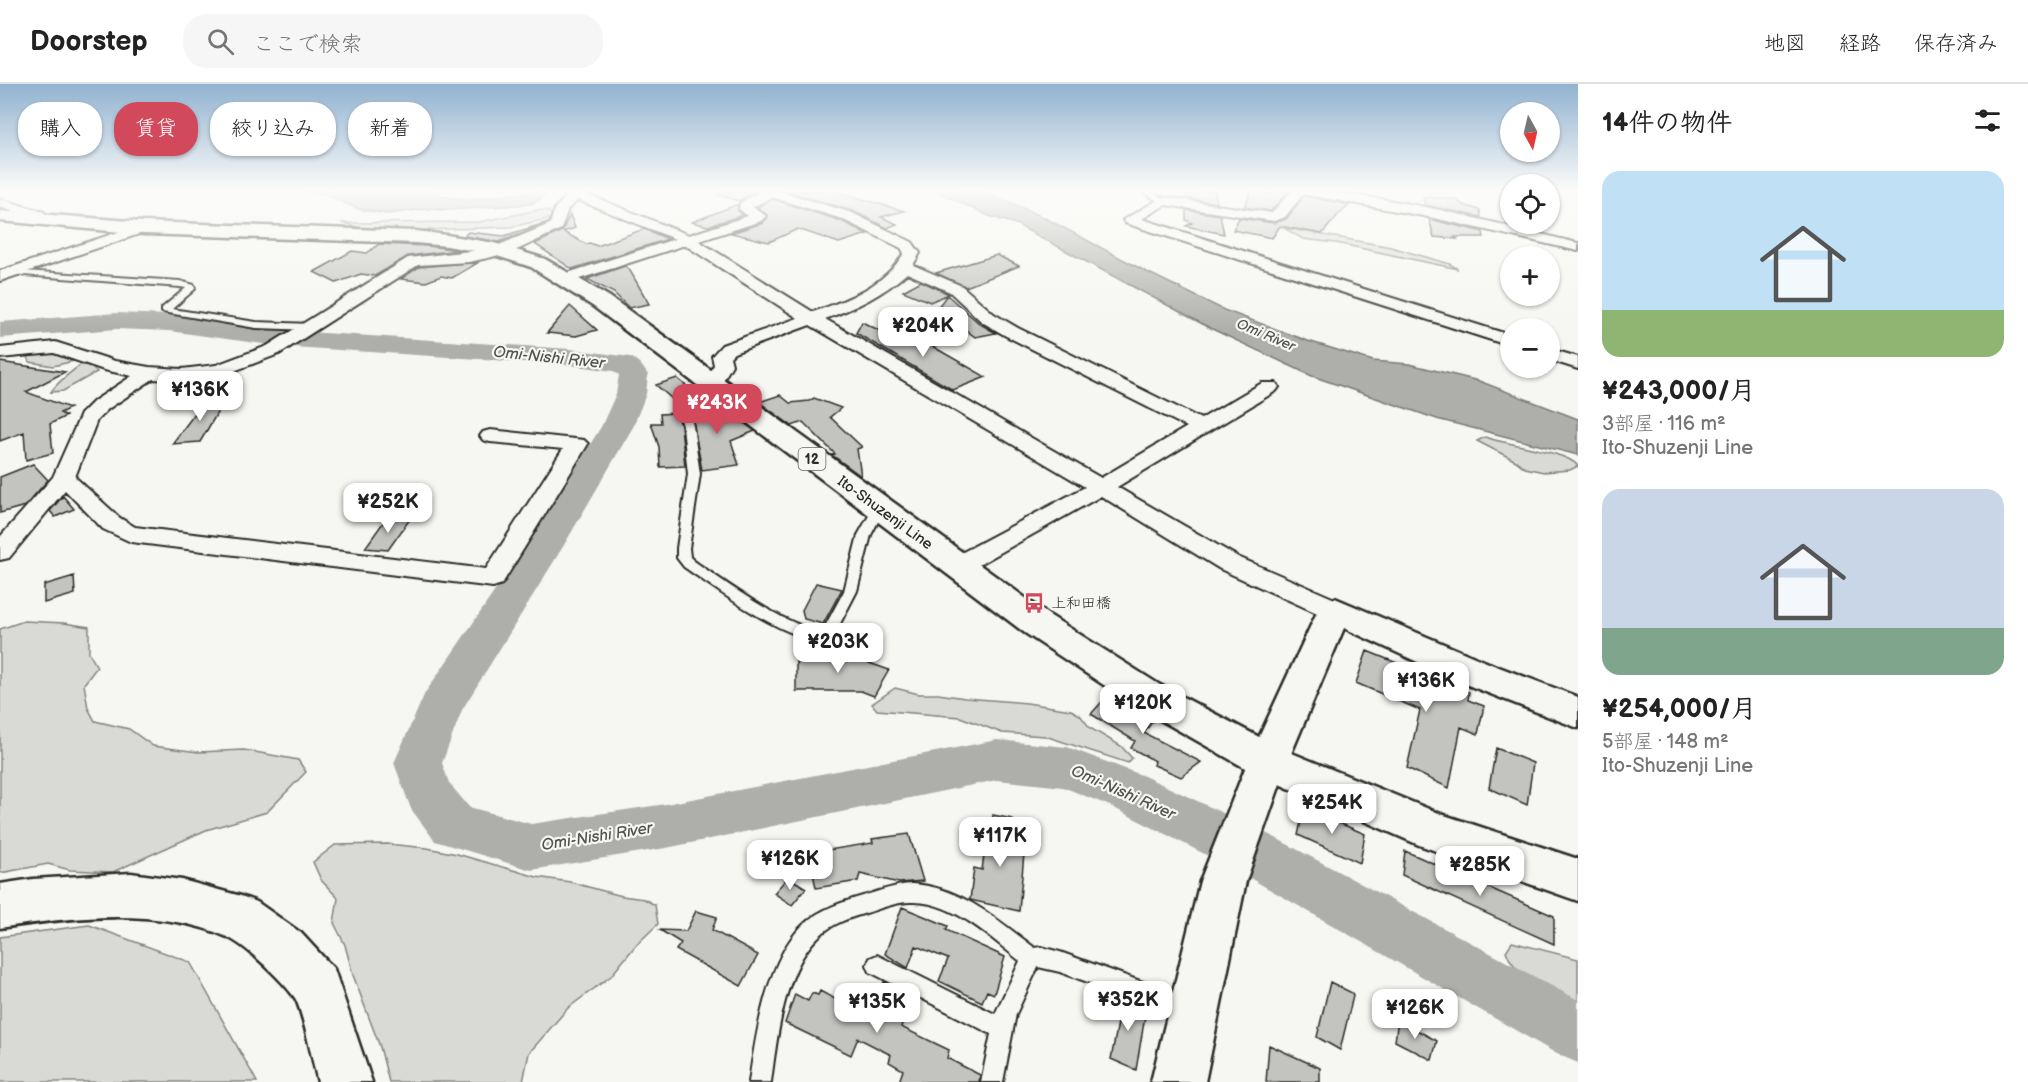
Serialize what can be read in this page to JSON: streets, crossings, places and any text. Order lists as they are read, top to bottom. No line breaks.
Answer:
{"streets":{"main road":["12","Ito-Shuzenji Line"]},"water":["Omi River","Omi-Nishi River"],"places":{"bus stop":["上和田橋"]},"north":"bottom","page":{"header":"Doorstep","search":"ここで検索","nav":["地図","経路","保存済み"],"heading":"14件の物件","map_buttons":["+","−"],"chip":["購入","賃貸","絞り込み","新着"],"list":[{"name":"¥243,000/月","note":"3部屋 · 116 m² · Ito-Shuzenji Line"},{"name":"¥254,000/月","note":"5部屋 · 148 m² · Ito-Shuzenji Line"}],"price":["¥204K","¥136K","¥243K","¥252K","¥203K","¥136K","¥120K","¥254K","¥117K","¥126K","¥285K","¥352K","¥135K","¥126K"]}}
